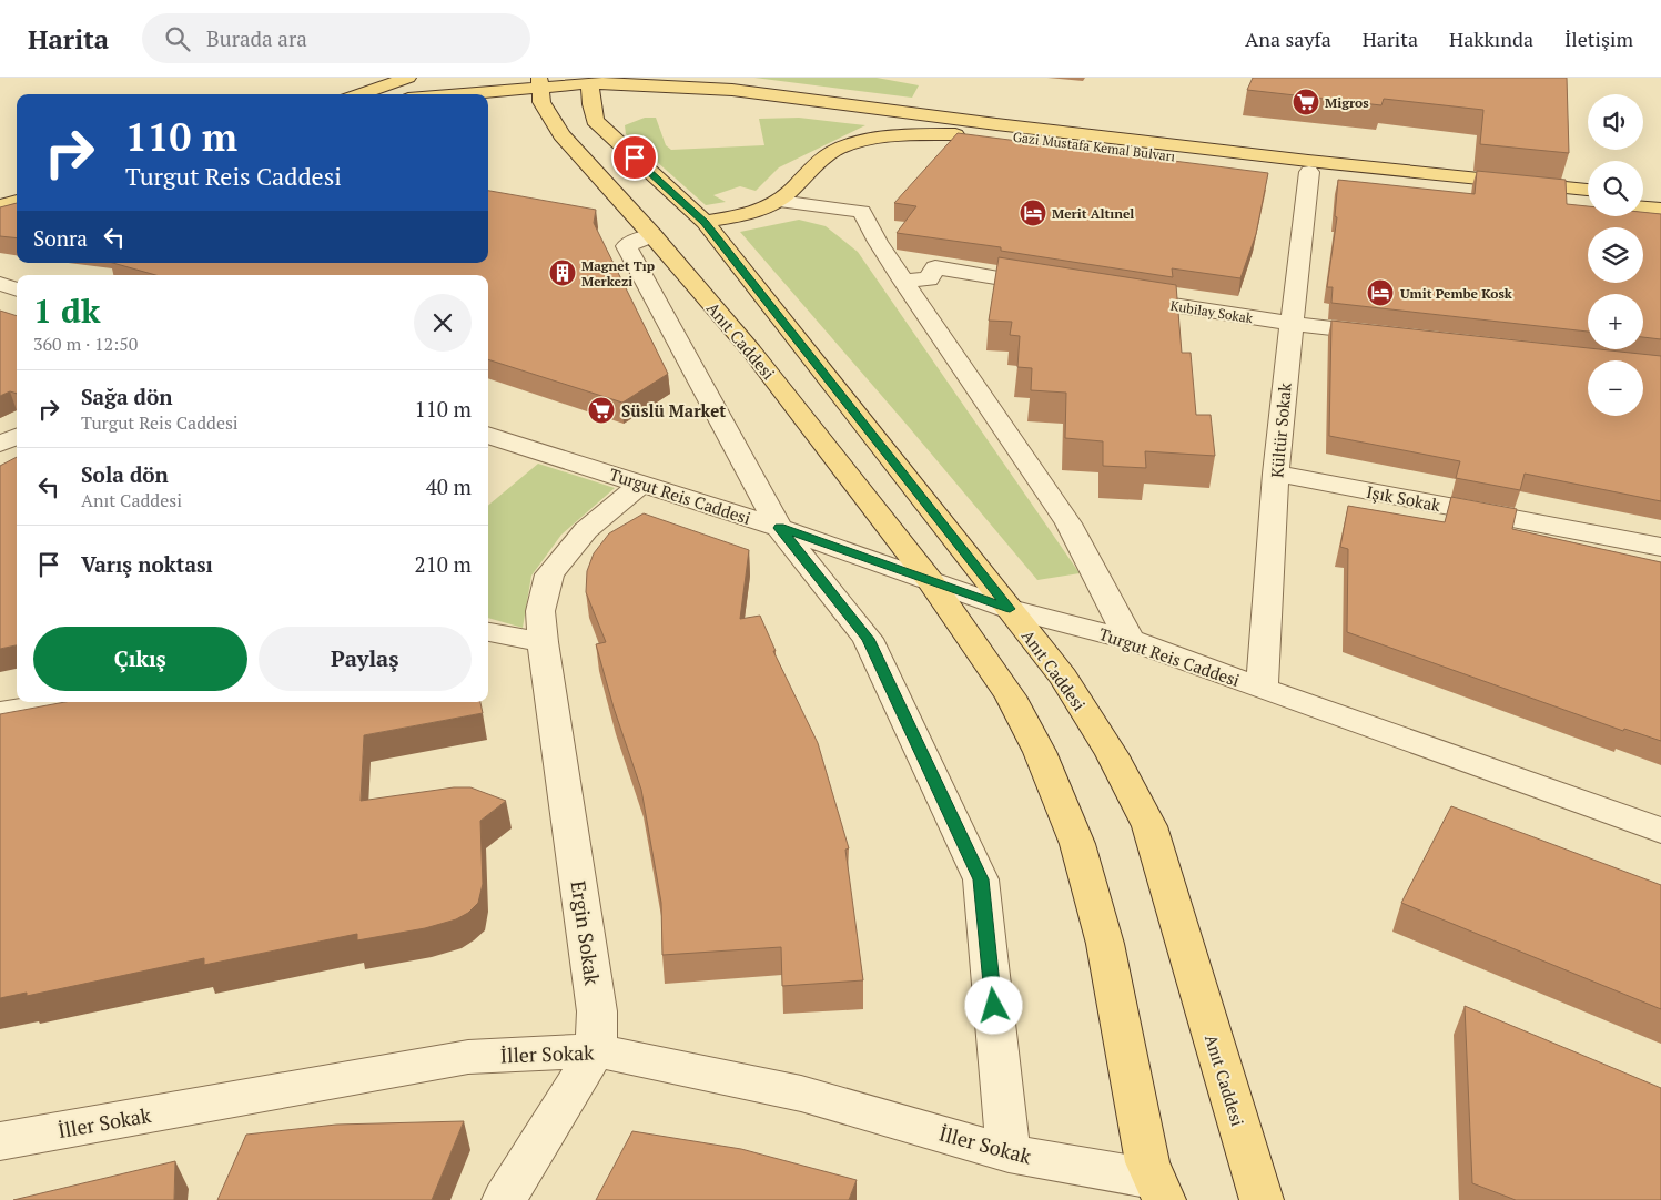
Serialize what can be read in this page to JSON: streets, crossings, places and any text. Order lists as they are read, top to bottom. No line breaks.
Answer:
{"streets":{"main road":["Gazi Mustafa Kemal Bulvarı","Anıt Caddesi"],"street":["Kubilay Sokak","Kültür Sokak","Turgut Reis Caddesi","Işık Sokak","Ergin Sokak","İller Sokak"]},"crossings":[["Gazi Mustafa Kemal Bulvarı","Anıt Caddesi"],["Gazi Mustafa Kemal Bulvarı","Kültür Sokak"],["Kubilay Sokak","Kültür Sokak"],["Anıt Caddesi","Turgut Reis Caddesi"],["Anıt Caddesi","İller Sokak"],["Kültür Sokak","Turgut Reis Caddesi"],["Kültür Sokak","Işık Sokak"],["Turgut Reis Caddesi","Ergin Sokak"],["Ergin Sokak","İller Sokak"]],"places":{"supermarket":["Migros","Süslü Market"],"hotel":["Merit Altınel","Umit Pembe Kosk"],"building":["Magnet Tıp Merkezi"]},"page":{"header":"Harita","search":"Burada ara","nav":["Ana sayfa","Harita","Hakkında","İletişim"],"map_buttons":["+","−"],"turn":["110 m","Turgut Reis Caddesi"],"then":"Sonra","heading":["1 dk","360 m · 12:50"],"list":[{"name":"Sağa dön","note":"Turgut Reis Caddesi","value":"110 m"},{"name":"Sola dön","note":"Anıt Caddesi","value":"40 m"},{"name":"Varış noktası","value":"210 m"}],"buttons":["Çıkış","Paylaş"]}}
